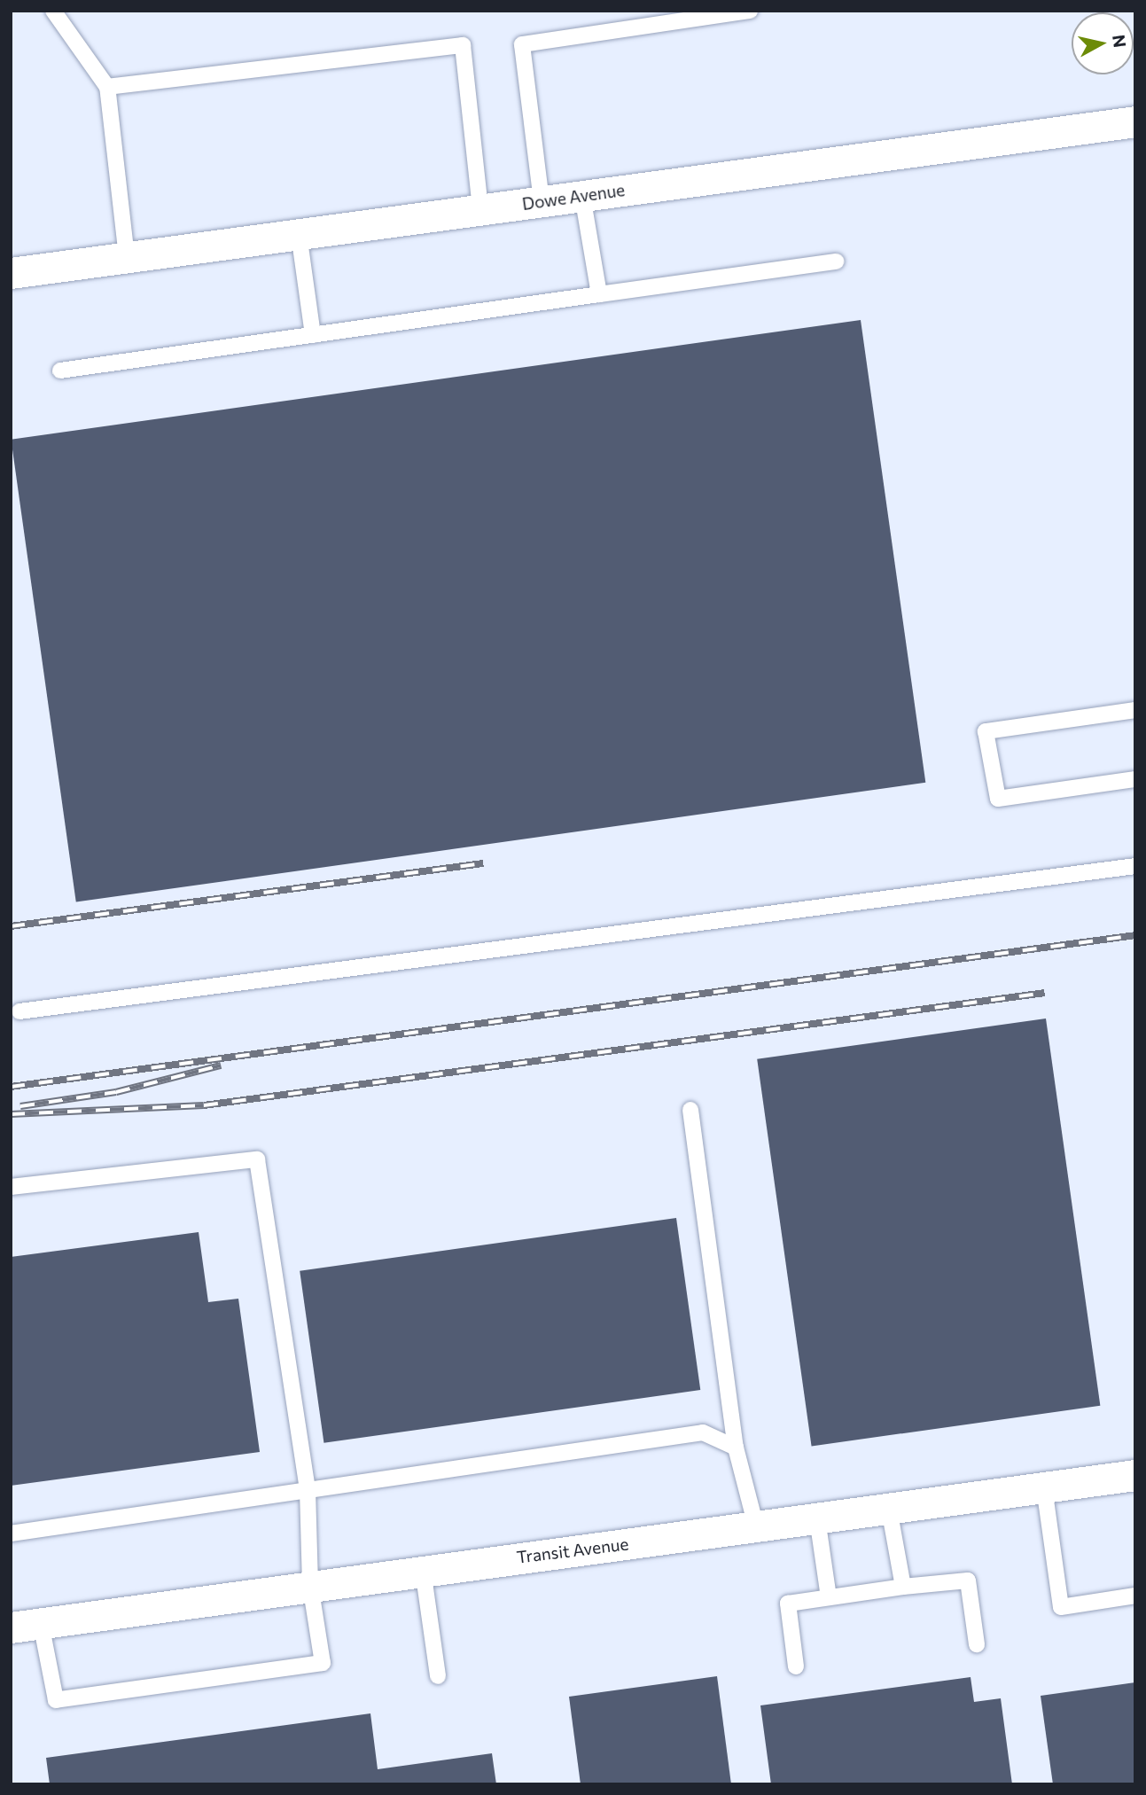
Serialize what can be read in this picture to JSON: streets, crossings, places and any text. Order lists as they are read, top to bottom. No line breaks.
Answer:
{"streets":{"street":["Dowe Avenue","Transit Avenue"]},"north":"right"}
